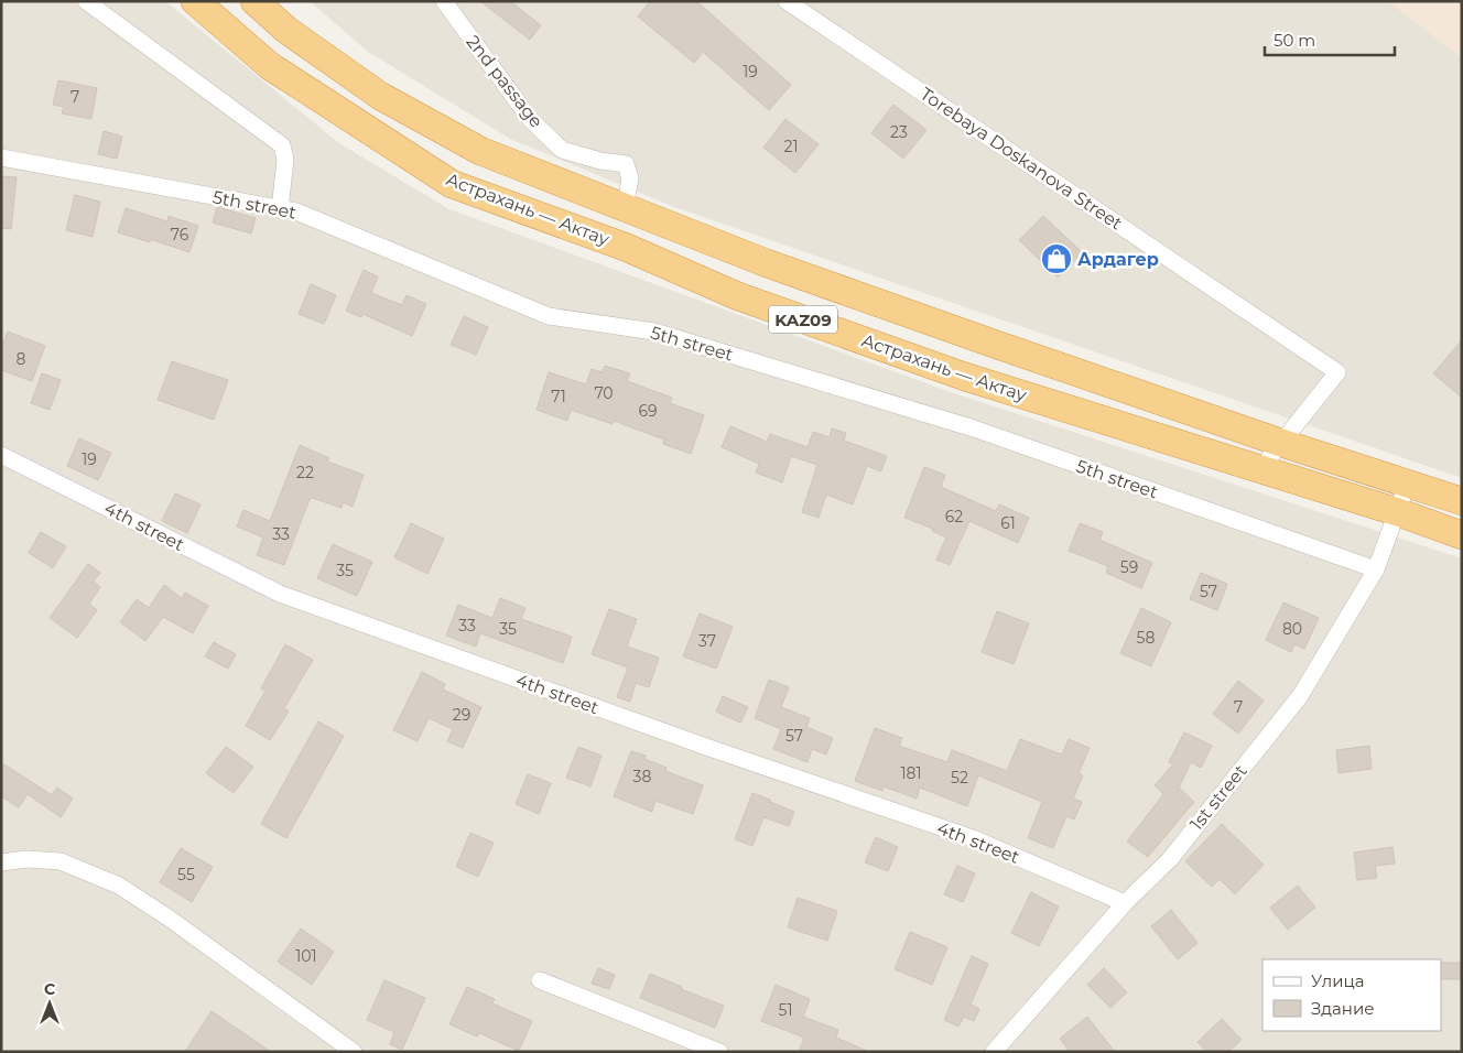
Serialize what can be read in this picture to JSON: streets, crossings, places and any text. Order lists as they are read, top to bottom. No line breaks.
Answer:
{"streets":{"highway":["Астрахань — Актау","KAZ09"],"street":["2nd passage","Torebaya Doskanova Street","5th street","4th street","1st street"]},"crossings":[["2nd passage","Астрахань — Актау"],["Torebaya Doskanova Street","Астрахань — Актау"],["5th street","1st street"],["Астрахань — Актау","1st street"],["4th street","1st street"]],"places":{"shop":["Ардагер"]},"house_numbers":["19","7","23","21","76","8","70","71","69","19","22","62","61","33","59","35","57","33","35","80","58","37","7","29","57","181","38","52","55","101","51"],"legend":["Улица","Здание"],"scale_bar":"50 m","north":"top"}
